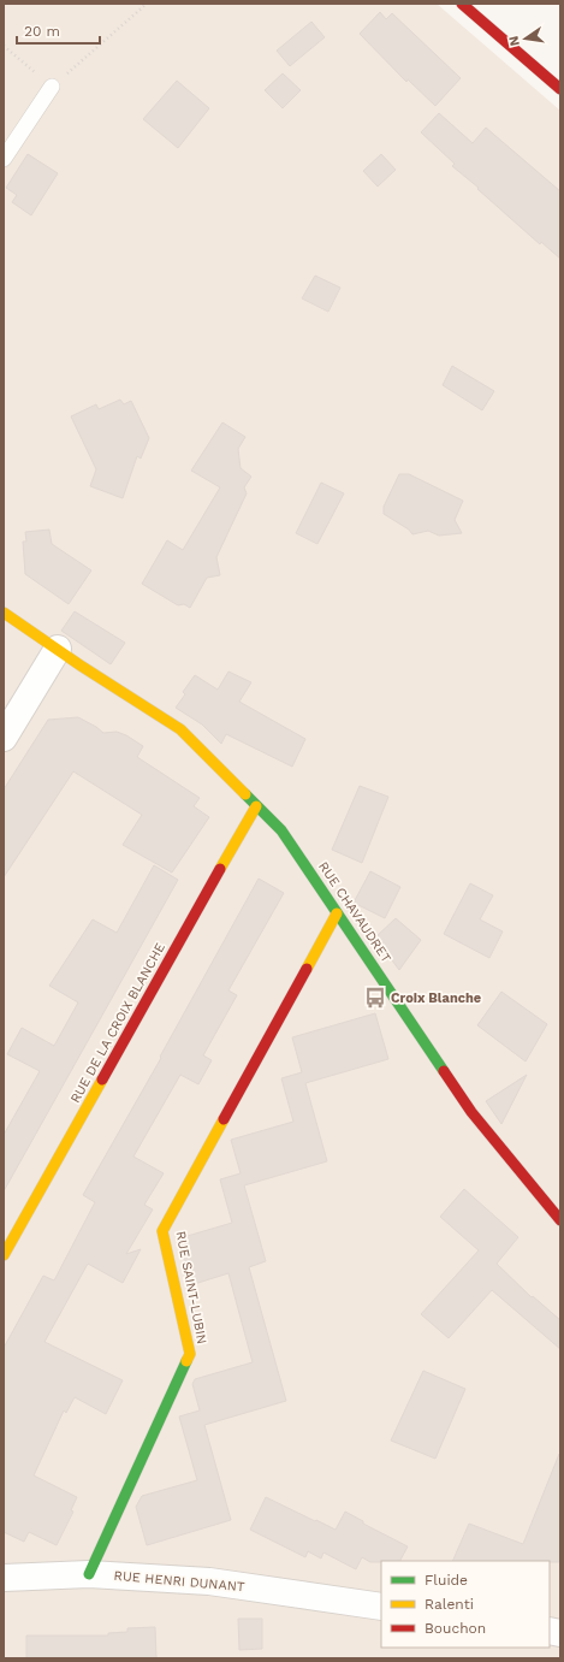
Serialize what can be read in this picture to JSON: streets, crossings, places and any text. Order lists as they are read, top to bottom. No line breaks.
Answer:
{"streets":{"street":["RUE CHAVAUDRET","RUE DE LA CROIX BLANCHE","RUE SAINT-LUBIN","RUE HENRI DUNANT"]},"crossings":[["RUE CHAVAUDRET","RUE DE LA CROIX BLANCHE"],["RUE CHAVAUDRET","RUE SAINT-LUBIN"],["RUE SAINT-LUBIN","RUE HENRI DUNANT"]],"places":{"bus stop":["Croix Blanche"]},"legend":["Fluide","Ralenti","Bouchon"],"scale_bar":"20 m","north":"left"}
